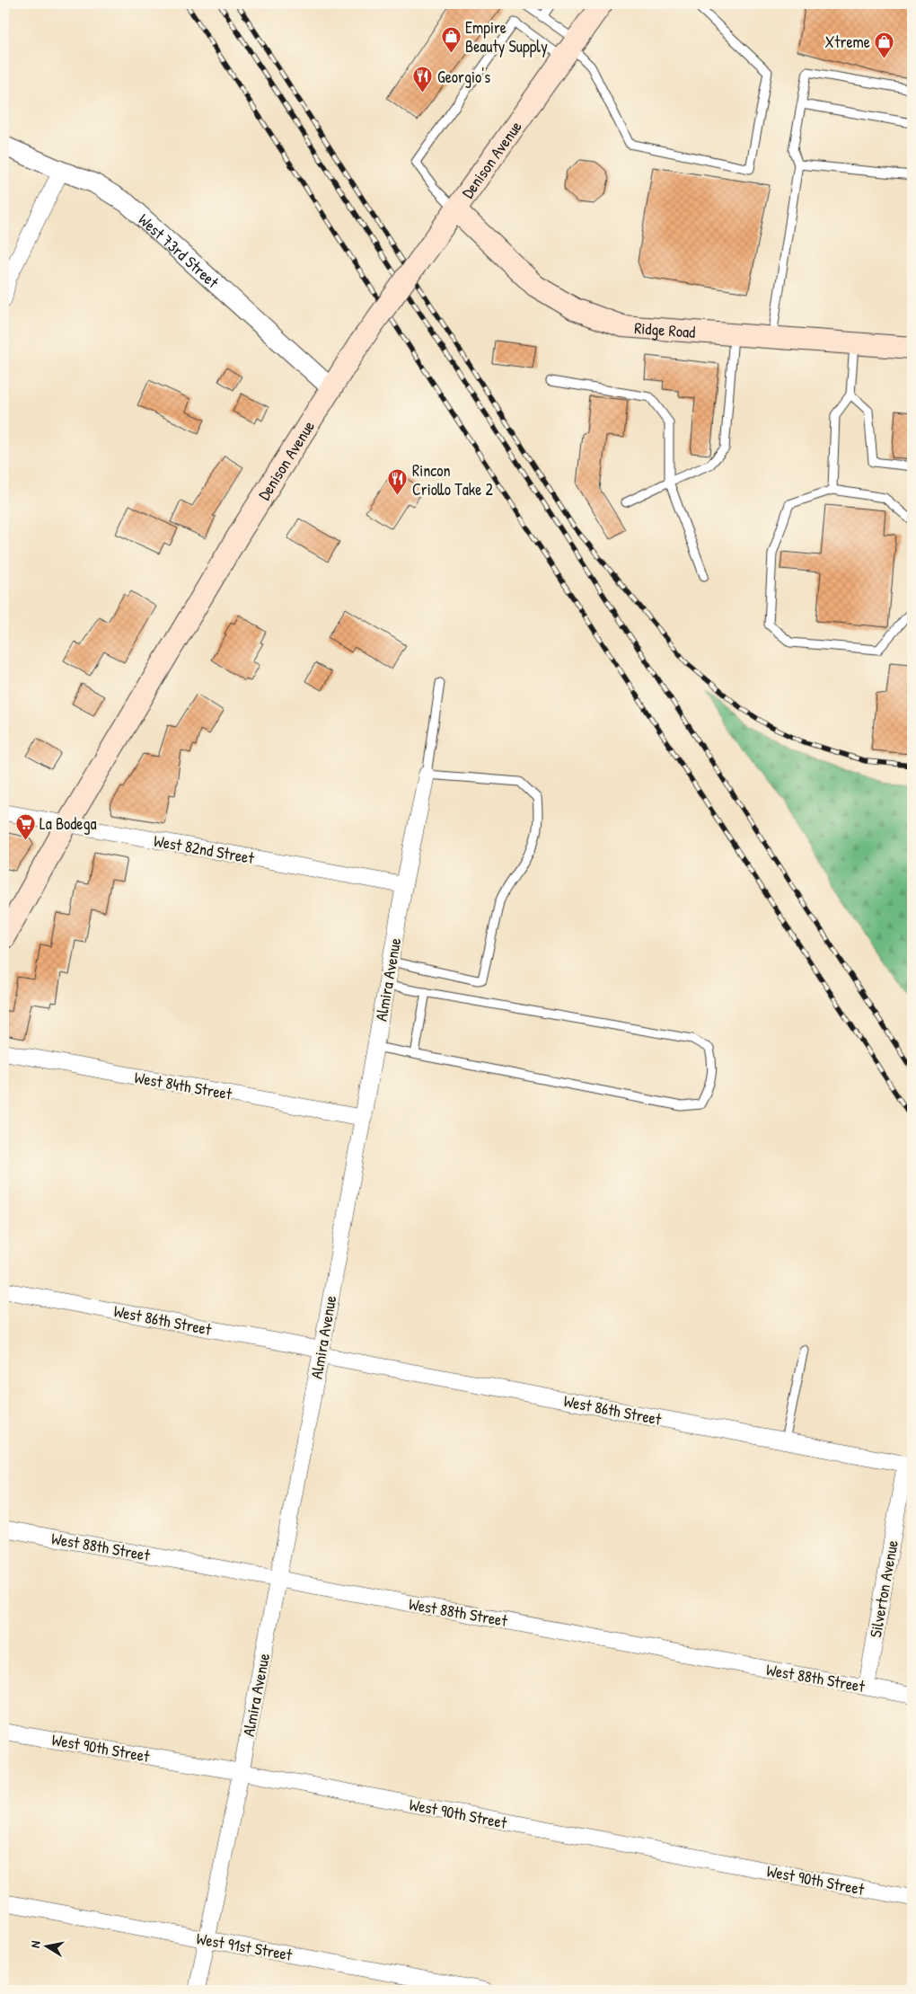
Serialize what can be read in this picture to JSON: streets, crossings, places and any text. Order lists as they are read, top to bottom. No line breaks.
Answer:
{"streets":{"main road":["Denison Avenue","Ridge Road"],"street":["West 73rd Street","West 82nd Street","Almira Avenue","West 84th Street","West 86th Street","West 88th Street","Silverton Avenue","West 90th Street","West 91st Street"]},"crossings":[["Denison Avenue","West 73rd Street"],["Denison Avenue","Ridge Road"],["Denison Avenue","West 82nd Street"],["West 82nd Street","Almira Avenue"],["Almira Avenue","West 84th Street"],["Almira Avenue","West 86th Street"],["Almira Avenue","West 88th Street"],["Almira Avenue","West 90th Street"],["Almira Avenue","West 91st Street"],["West 86th Street","Silverton Avenue"],["West 88th Street","Silverton Avenue"]],"places":{"shop":["Empire Beauty Supply","Xtreme"],"restaurant":["Georgio's","Rincon Criollo Take 2"],"supermarket":["La Bodega"]},"north":"left"}
